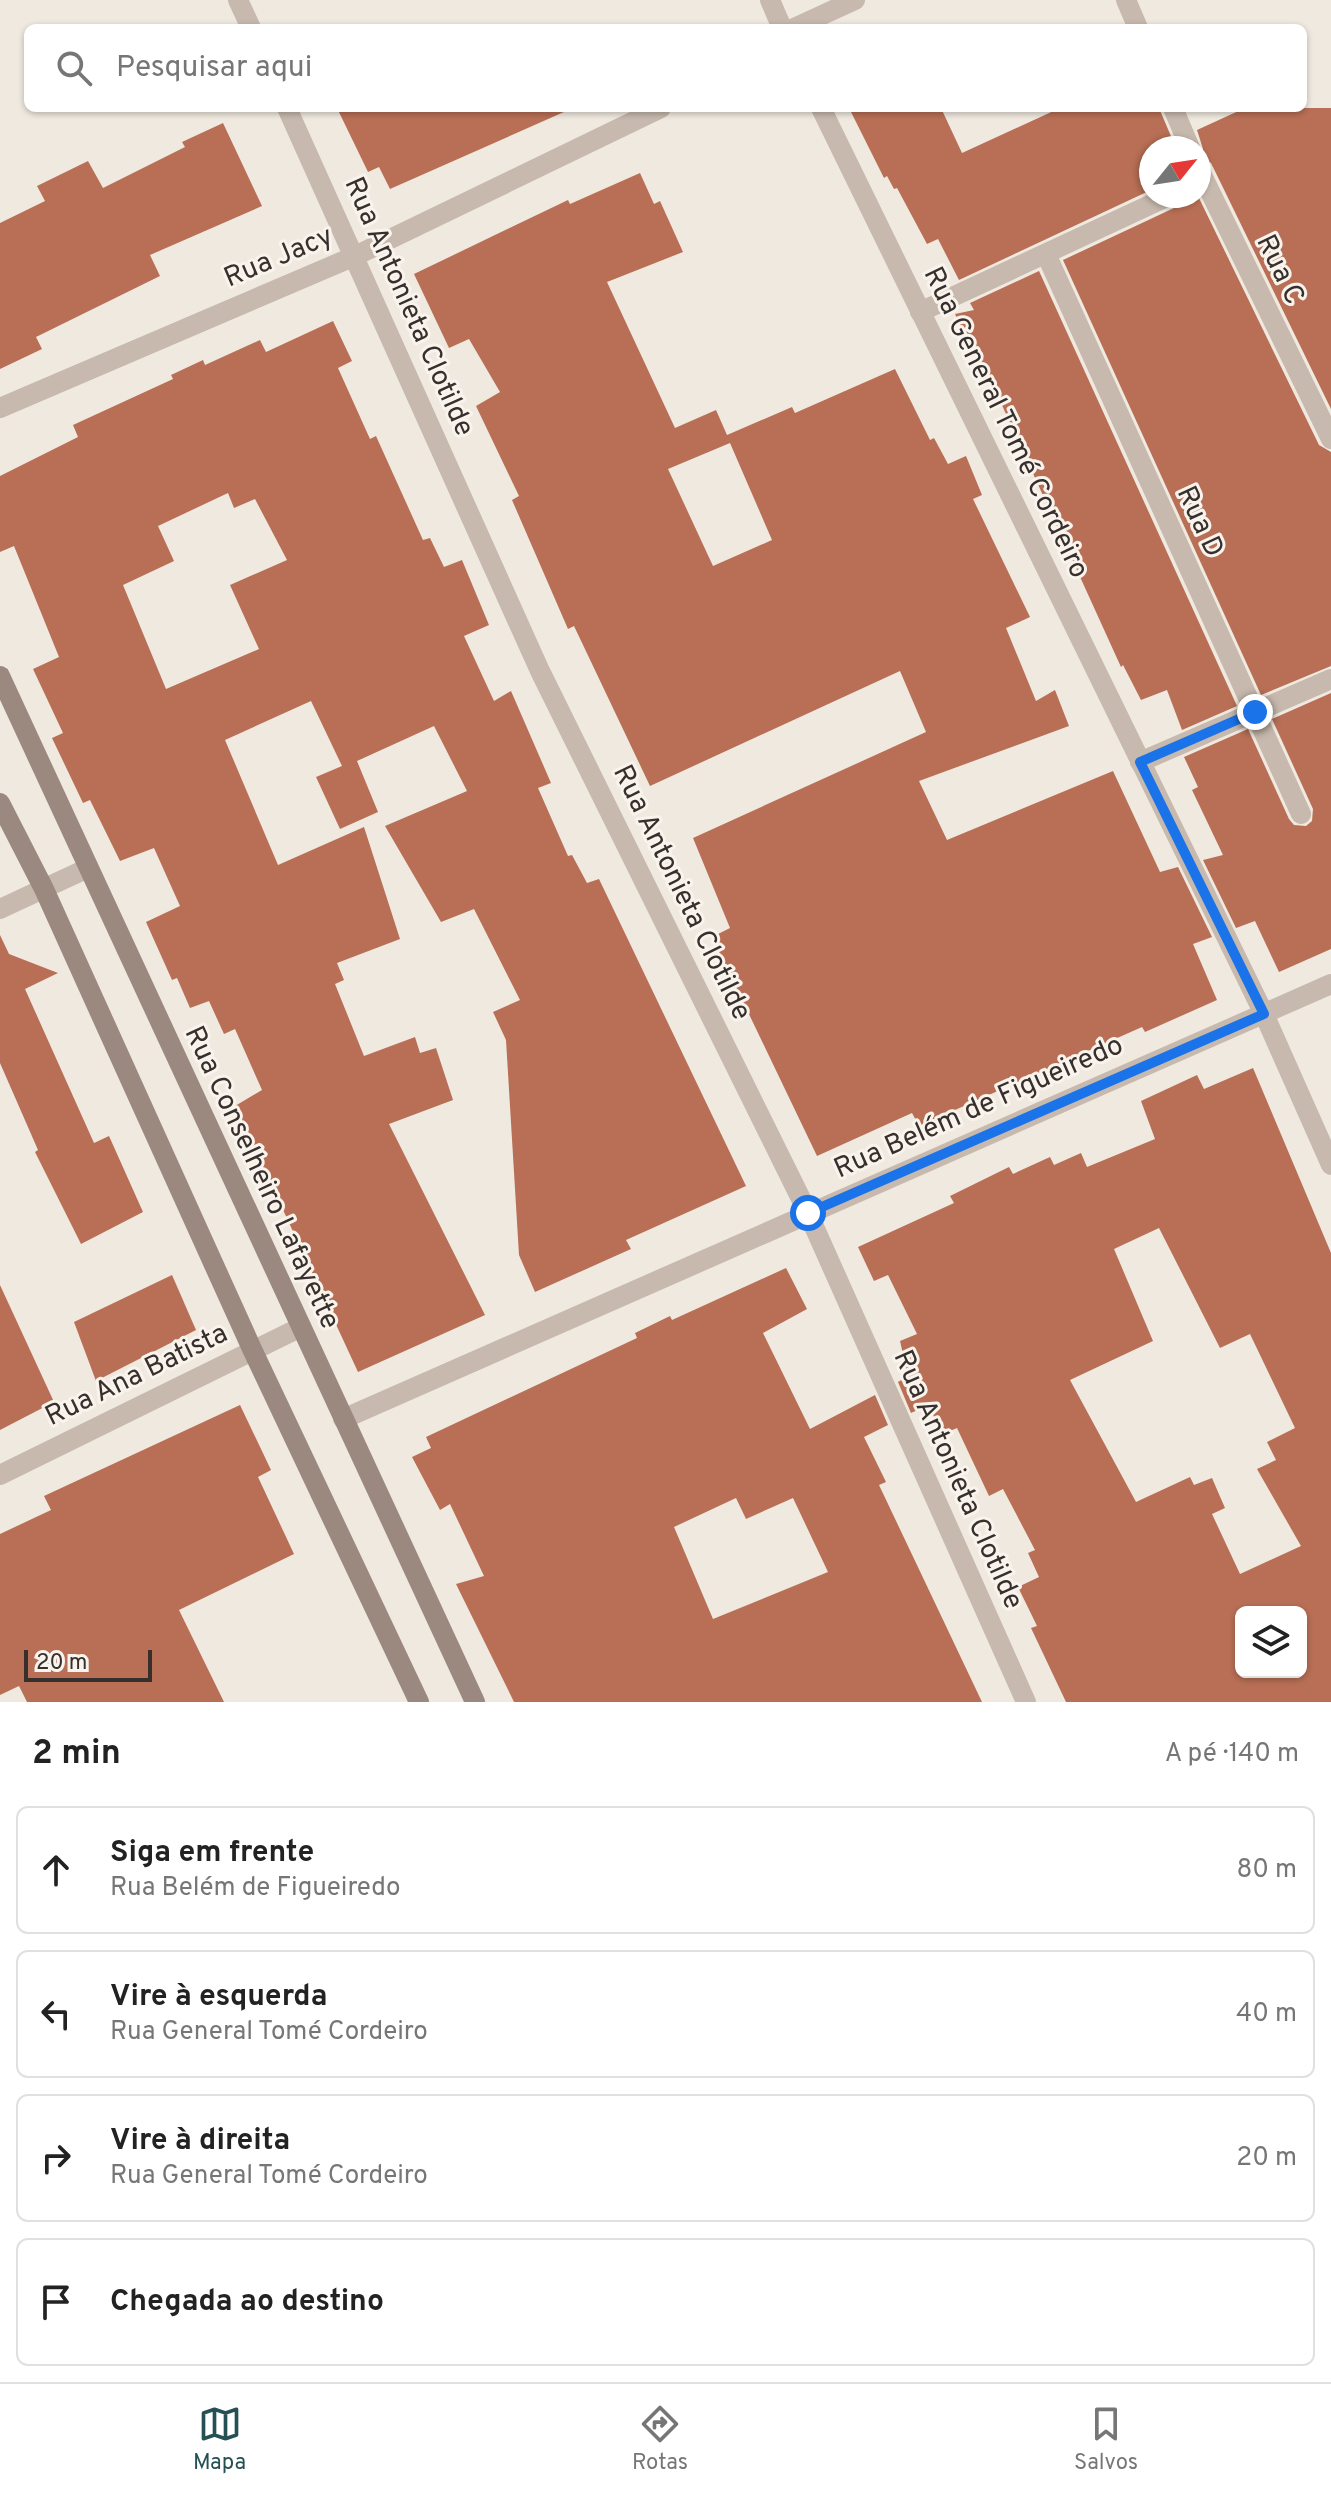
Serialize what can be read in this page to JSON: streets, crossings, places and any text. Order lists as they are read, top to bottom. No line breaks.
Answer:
{"streets":{"street":["Rua Jacy","Rua C","Rua Antonieta Clotilde","Rua General Tomé Cordeiro","Rua D","Rua Belém de Figueiredo","Rua Conselheiro Lafayette","Rua Ana Batista"]},"crossings":[["Rua Jacy","Rua Antonieta Clotilde"],["Rua Antonieta Clotilde","Rua Belém de Figueiredo"],["Rua General Tomé Cordeiro","Rua Belém de Figueiredo"],["Rua Belém de Figueiredo","Rua Conselheiro Lafayette"],["Rua Conselheiro Lafayette","Rua Ana Batista"]],"scale_bar":"20 m","north":"top right","page":{"search":"Pesquisar aqui","scale":"20 m","heading":["2 min","A pé · 140 m"],"list":[["Siga em frente","Rua Belém de Figueiredo","80 m"],["Vire à esquerda","Rua General Tomé Cordeiro","40 m"],["Vire à direita","Rua General Tomé Cordeiro","20 m"],"Chegada ao destino"],"nav":["Mapa","Rotas","Salvos"]}}
